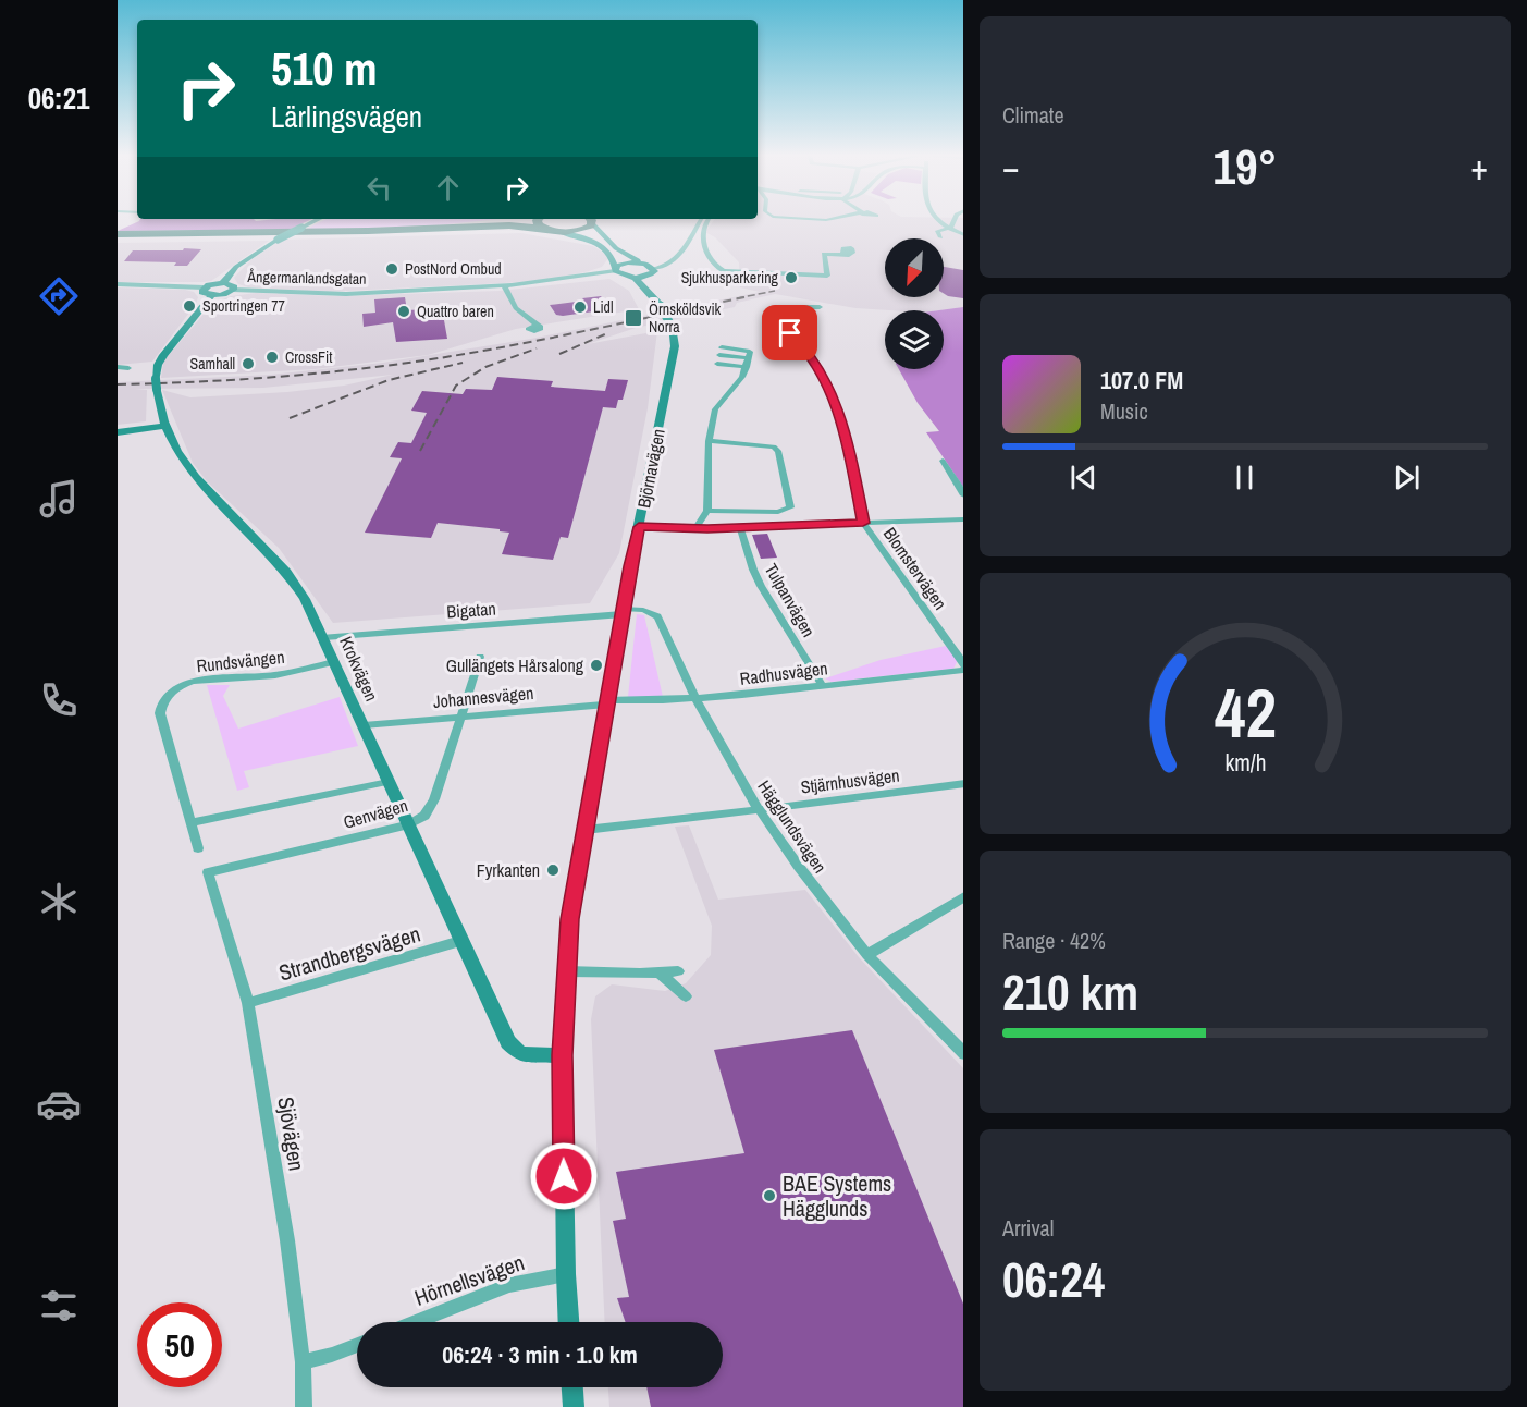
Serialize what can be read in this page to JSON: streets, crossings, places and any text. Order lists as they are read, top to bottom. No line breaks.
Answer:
{"streets":{"main road":["Björnavägen","Krokvägen"],"street":["Ångermanlandsgatan","Blomstervägen","Tulpanvägen","Bigatan","Rundsvängen","Radhusvägen","Johannesvägen","Stjärnhusvägen","Genvägen","Hägglundsvägen","Strandbergsvägen","Sjövägen","Hörnellsvägen"]},"crossings":[["Björnavägen","Bigatan"],["Björnavägen","Krokvägen"],["Björnavägen","Radhusvägen"],["Björnavägen","Johannesvägen"],["Björnavägen","Stjärnhusvägen"],["Björnavägen","Hägglundsvägen"],["Björnavägen","Hörnellsvägen"],["Blomstervägen","Radhusvägen"],["Tulpanvägen","Radhusvägen"],["Bigatan","Krokvägen"],["Bigatan","Hägglundsvägen"],["Rundsvängen","Krokvägen"],["Krokvägen","Johannesvägen"],["Krokvägen","Genvägen"],["Krokvägen","Strandbergsvägen"],["Radhusvägen","Johannesvägen"],["Radhusvägen","Hägglundsvägen"],["Johannesvägen","Genvägen"],["Stjärnhusvägen","Hägglundsvägen"],["Genvägen","Sjövägen"],["Strandbergsvägen","Sjövägen"]],"places":{"other":["PostNord Ombud","Sjukhusparkering","Sportringen 77","Lidl","Quattro baren","CrossFit","Samhall","Gullängets Hårsalong","Fyrkanten","BAE Systems Hägglunds"],"transit":["Örnsköldsvik Norra"]},"north":"bottom left","page":{"tabs":"06:21","tile":["Climate",["Range · 42%","210 km"],["Arrival","06:24"]],"turn":["510 m","Lärlingsvägen"],"heat":["−","19°","+"],"song":["107.0 FM","Music"],"limit":"50","trip":"06:24 · 3 min · 1.0 km","gauge":["42","km/h"]}}
